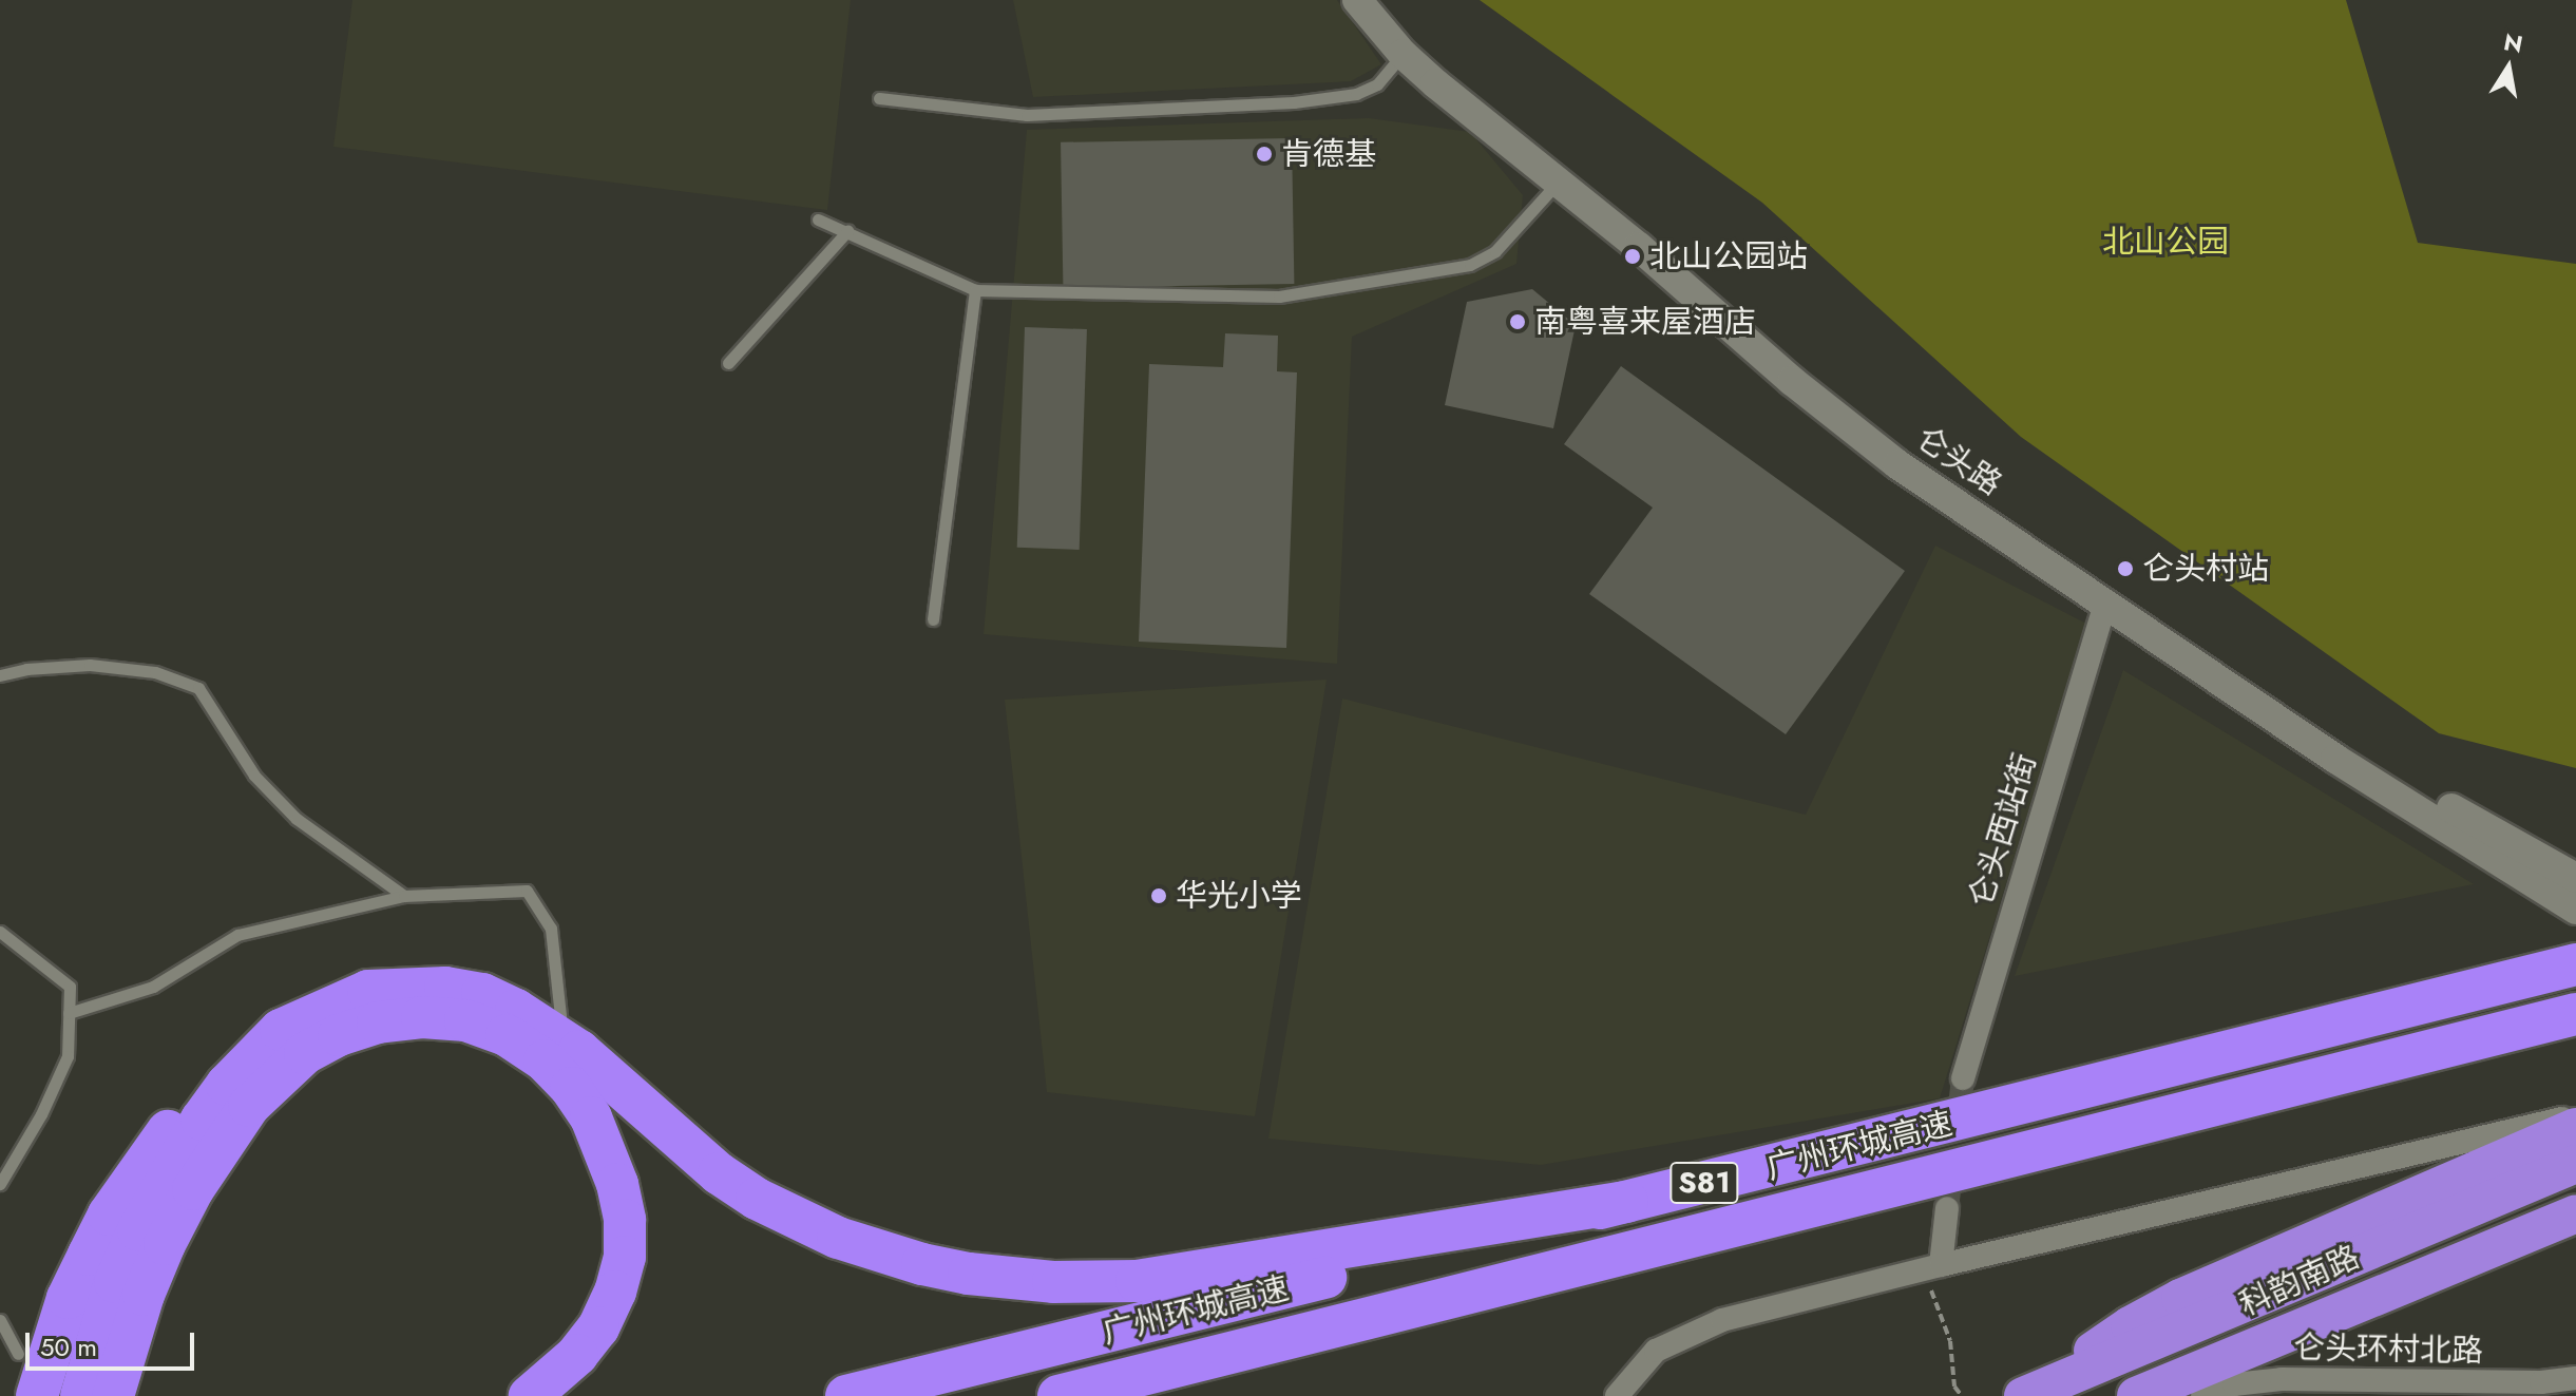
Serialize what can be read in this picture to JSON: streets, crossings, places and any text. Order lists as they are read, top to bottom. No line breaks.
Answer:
{"streets":{"highway":["广州环城高速","S81","科韵南路"],"street":["仑头路","仑头西站街","仑头环村北路"]},"crossings":[["仑头路","仑头西站街"],["科韵南路","仑头环村北路"]],"parks":["北山公园"],"places":["肯德基","北山公园站","南粤喜来屋酒店","仑头村站","华光小学"],"scale_bar":"50 m","north":"top"}
